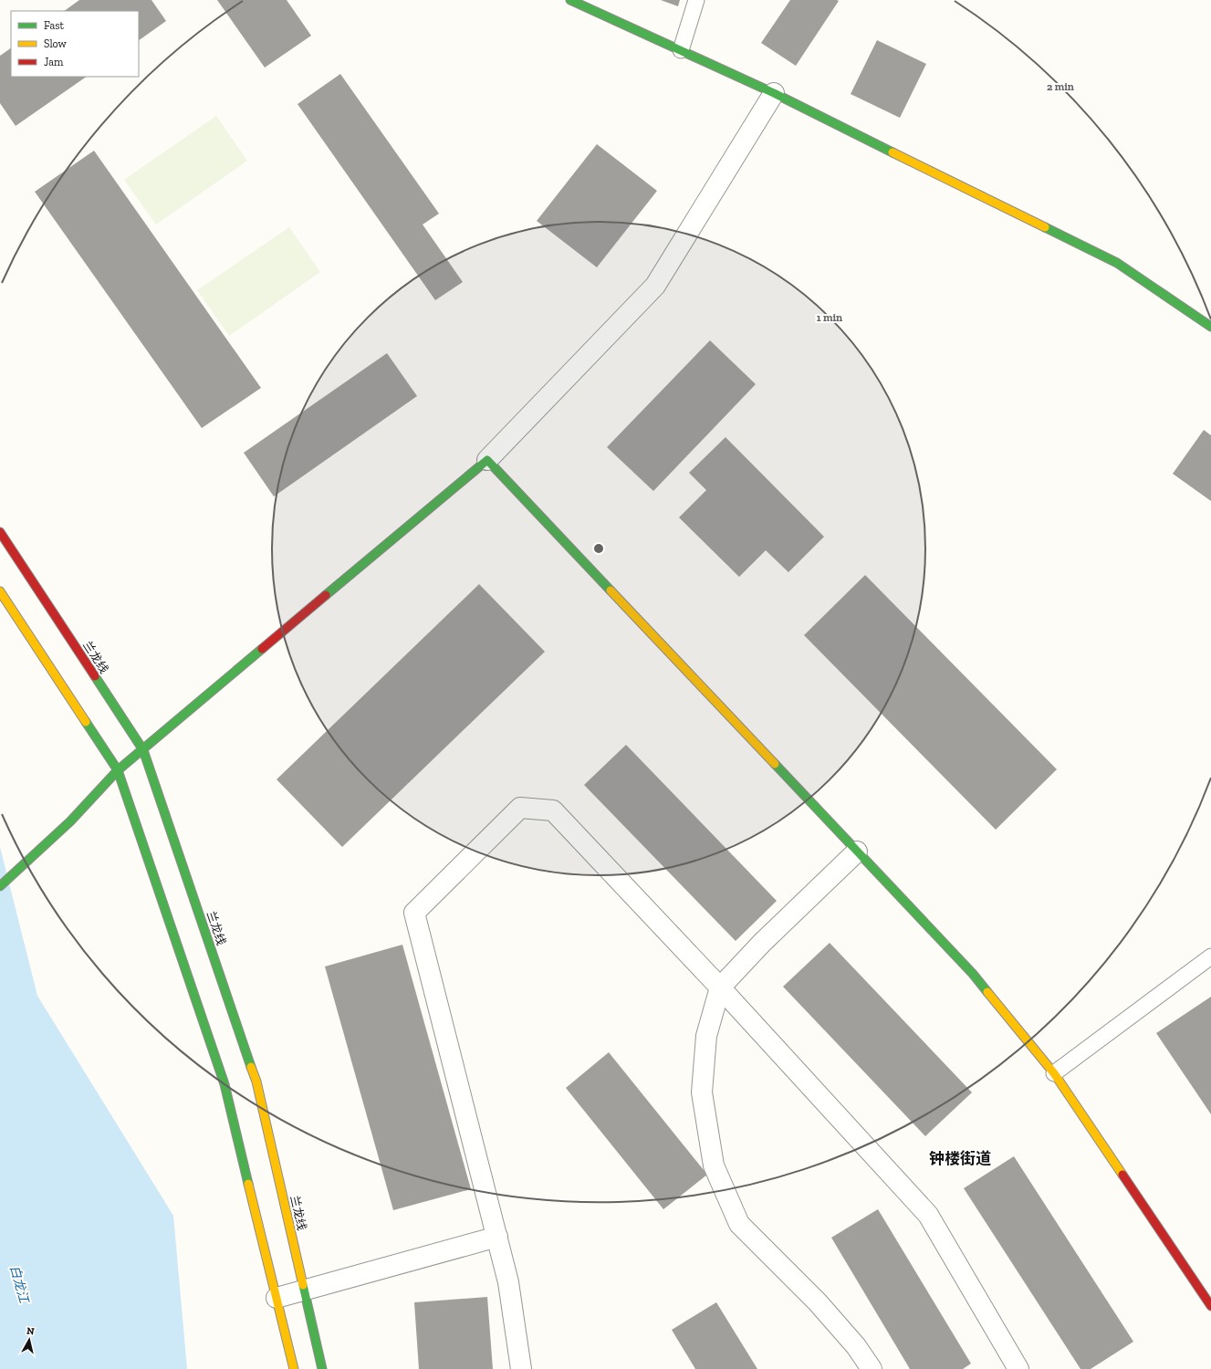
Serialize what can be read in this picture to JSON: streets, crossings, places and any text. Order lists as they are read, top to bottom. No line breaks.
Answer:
{"streets":{"main road":["兰龙线"]},"districts":["钟楼街道"],"water":["白龙江"],"legend":["Fast","Slow","Jam"],"north":"top","rings":["2 min","1 min"]}
